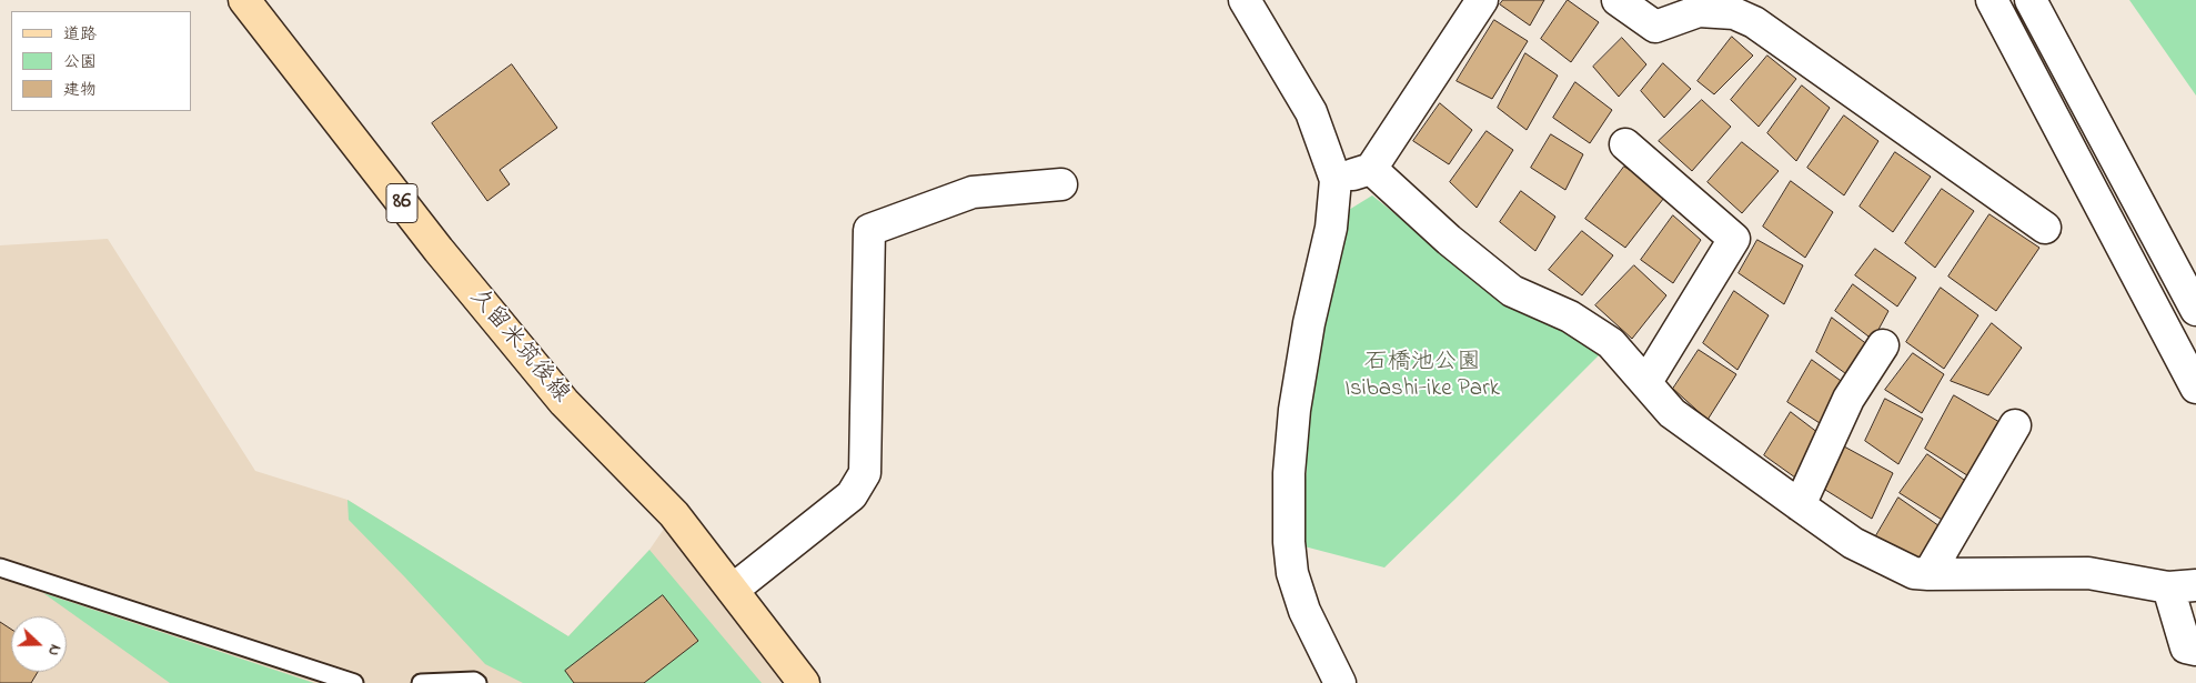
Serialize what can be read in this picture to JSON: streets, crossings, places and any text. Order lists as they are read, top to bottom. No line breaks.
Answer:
{"streets":{"main road":["86","久留米筑後線"]},"parks":["石橋池公園 Isibashi-ike Park"],"legend":["道路","公園","建物"],"north":"right"}
